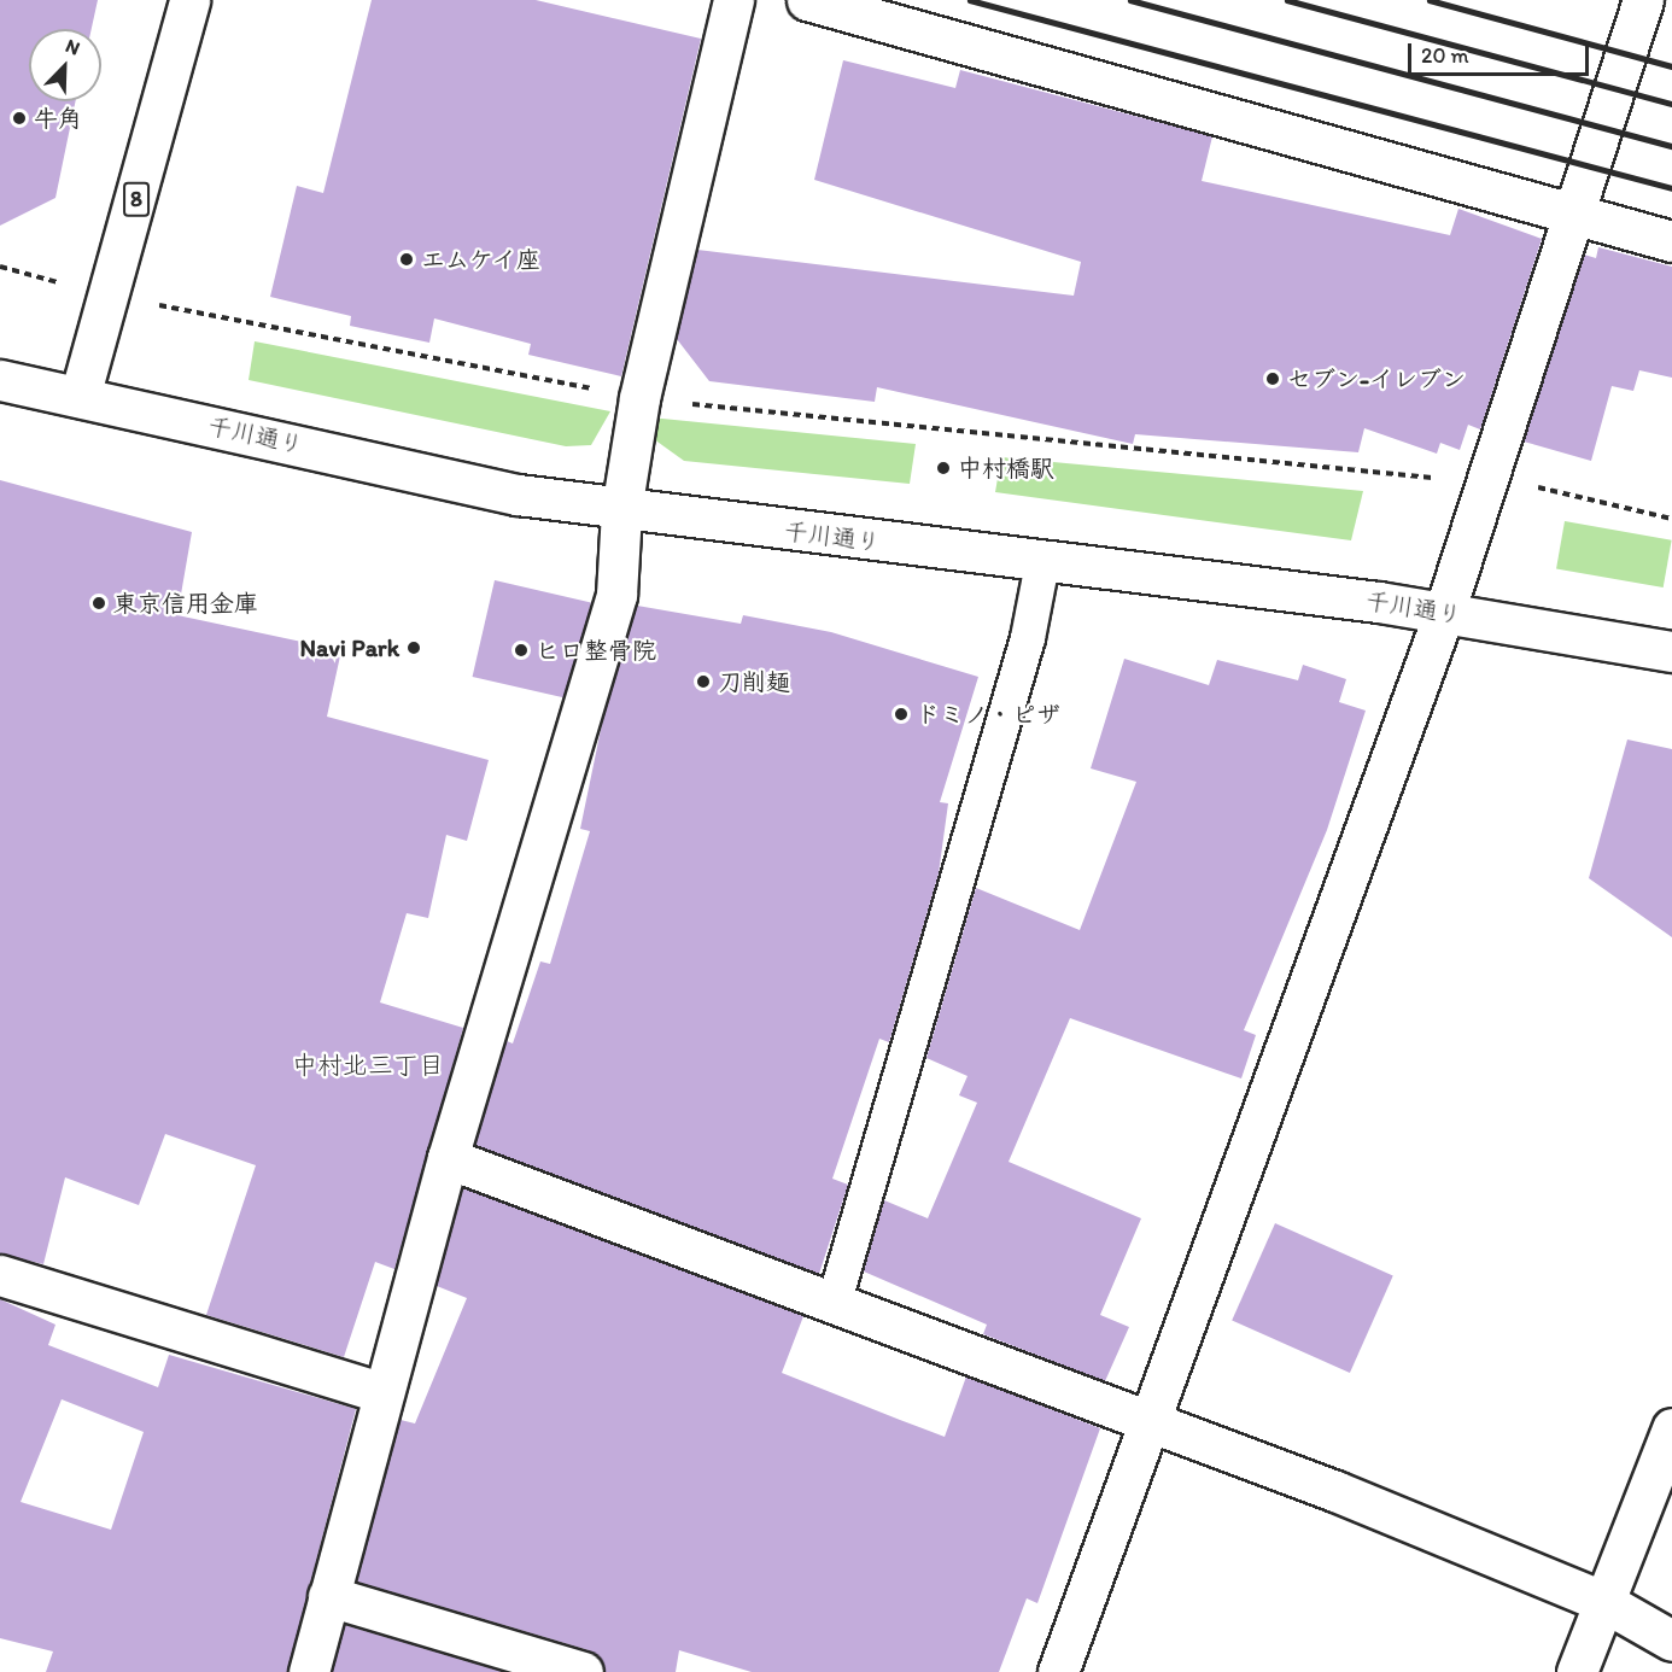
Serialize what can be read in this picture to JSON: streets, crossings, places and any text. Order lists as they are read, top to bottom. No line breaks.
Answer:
{"streets":{"street":["8","千川通り"]},"crossings":[["8","千川通り"]],"districts":["中村北三丁目"],"places":["牛角","エムケイ座","セブン-イレブン","中村橋駅","東京信用金庫","Navi Park","ヒロ整骨院","刀削麺","ドミノ・ピザ"],"scale_bar":"20 m","north":"top right"}
